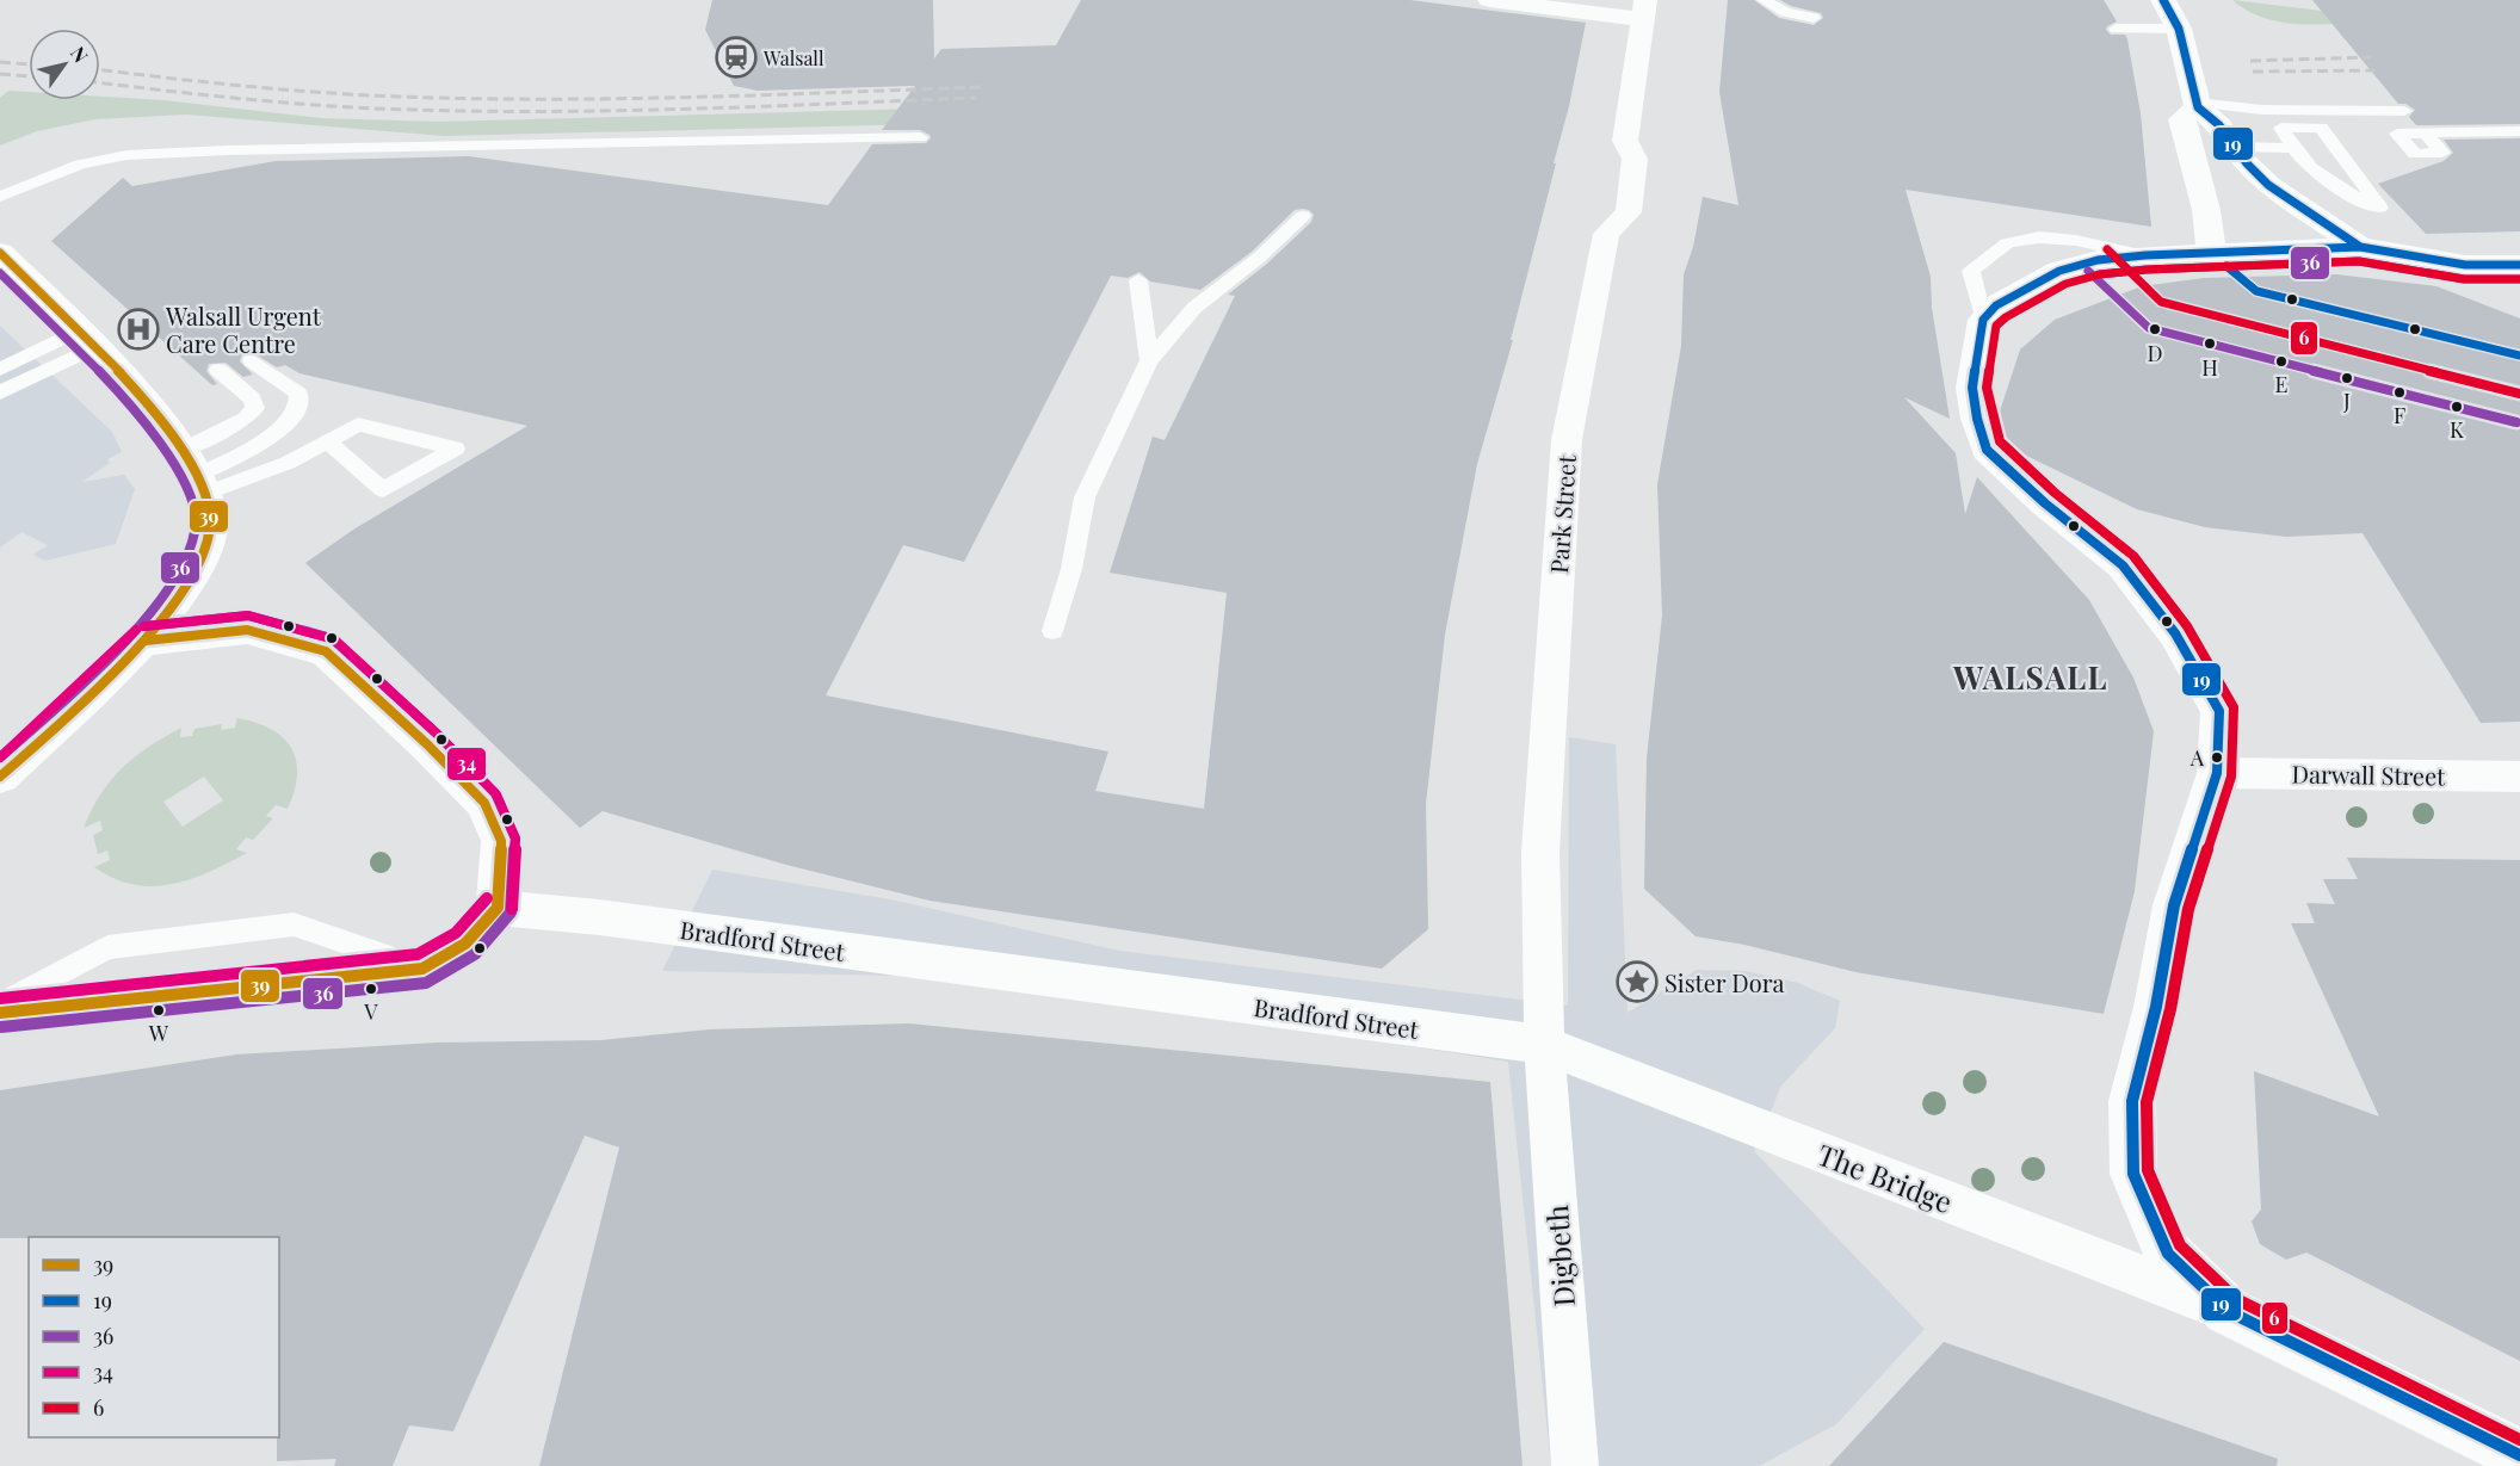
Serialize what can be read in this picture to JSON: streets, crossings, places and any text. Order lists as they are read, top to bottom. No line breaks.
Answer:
{"streets":{"street":["Park Street","Darwall Street","Bradford Street","The Bridge","Digbeth"]},"crossings":[["Park Street","Bradford Street"],["Park Street","The Bridge"],["Park Street","Digbeth"],["Bradford Street","The Bridge"],["Bradford Street","Digbeth"],["The Bridge","Digbeth"]],"districts":["WALSALL"],"places":{"station":["Walsall"],"hospital":["Walsall Urgent Care Centre"],"other":["D","H","E","J","F","K","A","V","W"],"place":["Sister Dora"]},"lines":["transit line 19","transit line 6","transit line 39","transit line 36","transit line 34"],"legend":["39","19","36","34","6"],"north":"top right"}
